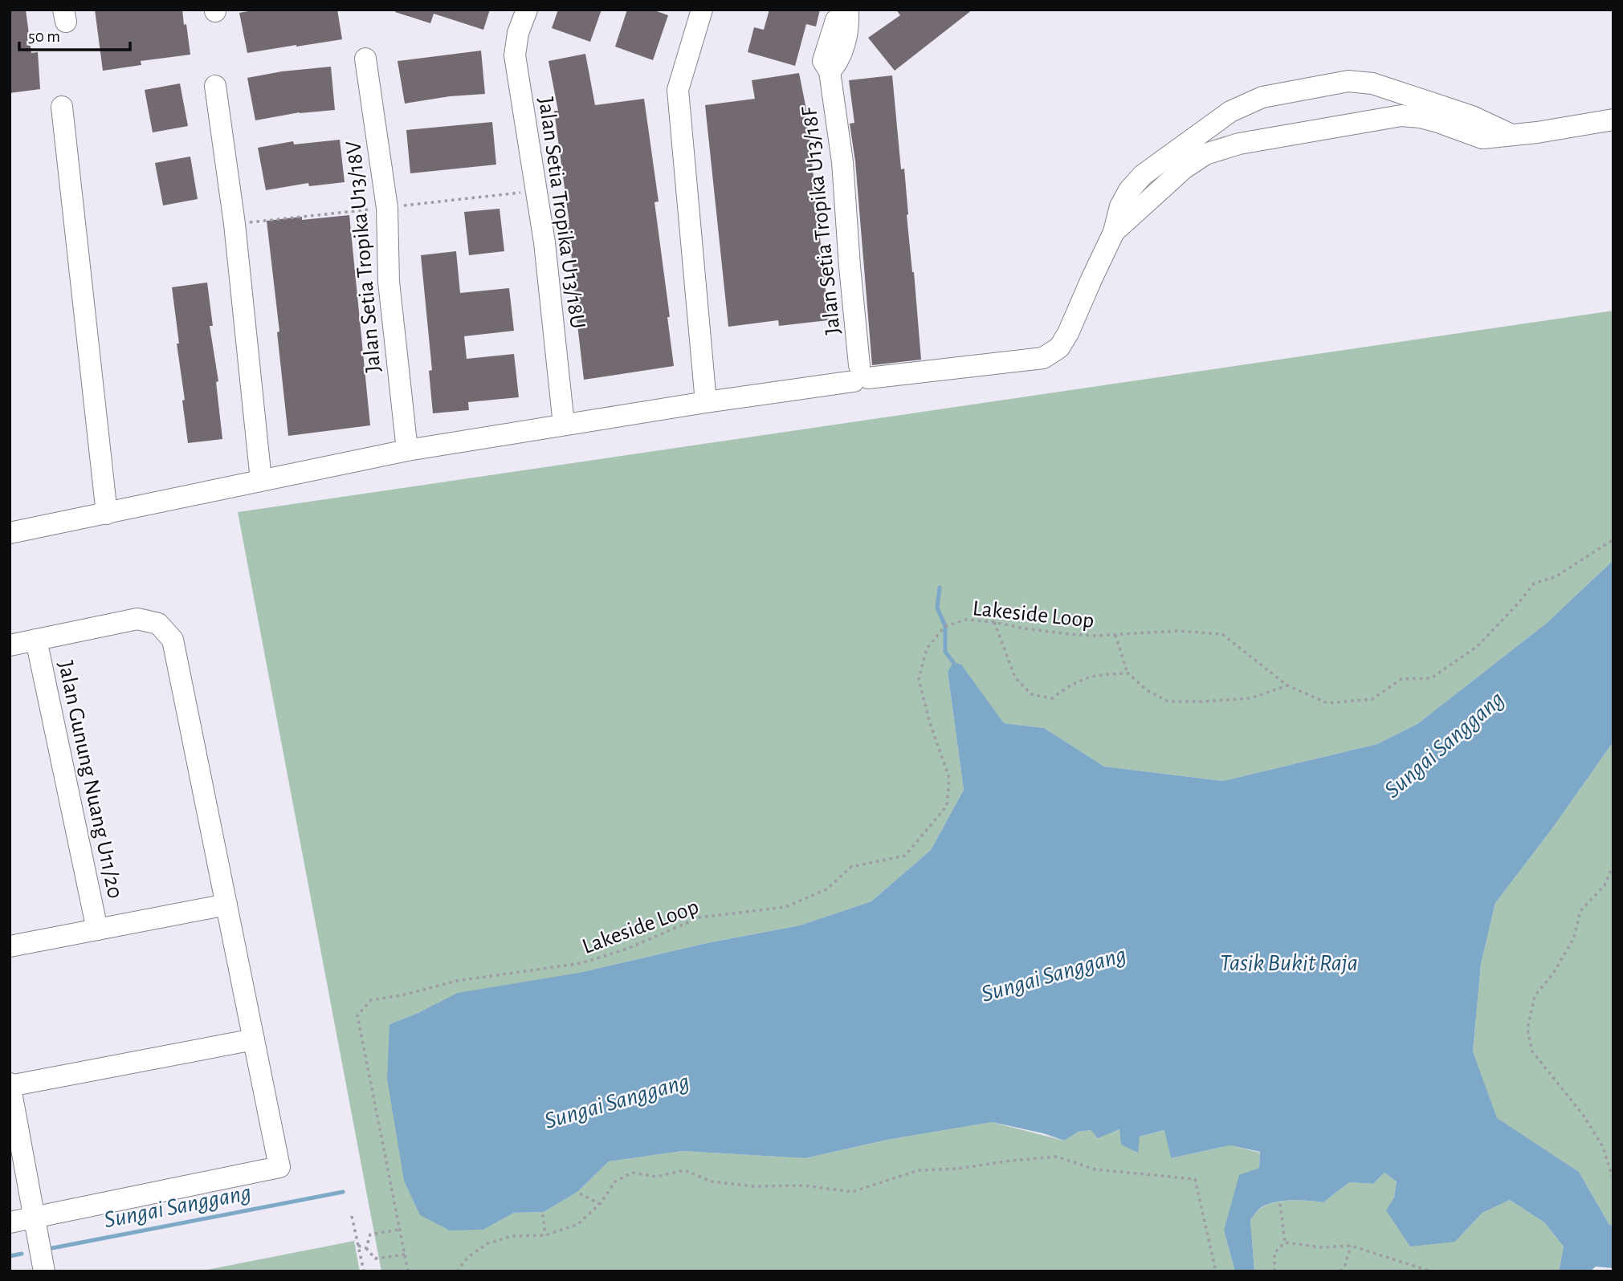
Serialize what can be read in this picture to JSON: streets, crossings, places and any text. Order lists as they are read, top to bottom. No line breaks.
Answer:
{"streets":{"street":["Jalan Setia Tropika U13/18U","Jalan Setia Tropika U13/18F","Jalan Setia Tropika U13/18V","Jalan Gunung Nuang U11/20"],"path":["Lakeside Loop"]},"water":["Sungai Sanggang","Tasik Bukit Raja"],"scale_bar":"50 m"}
